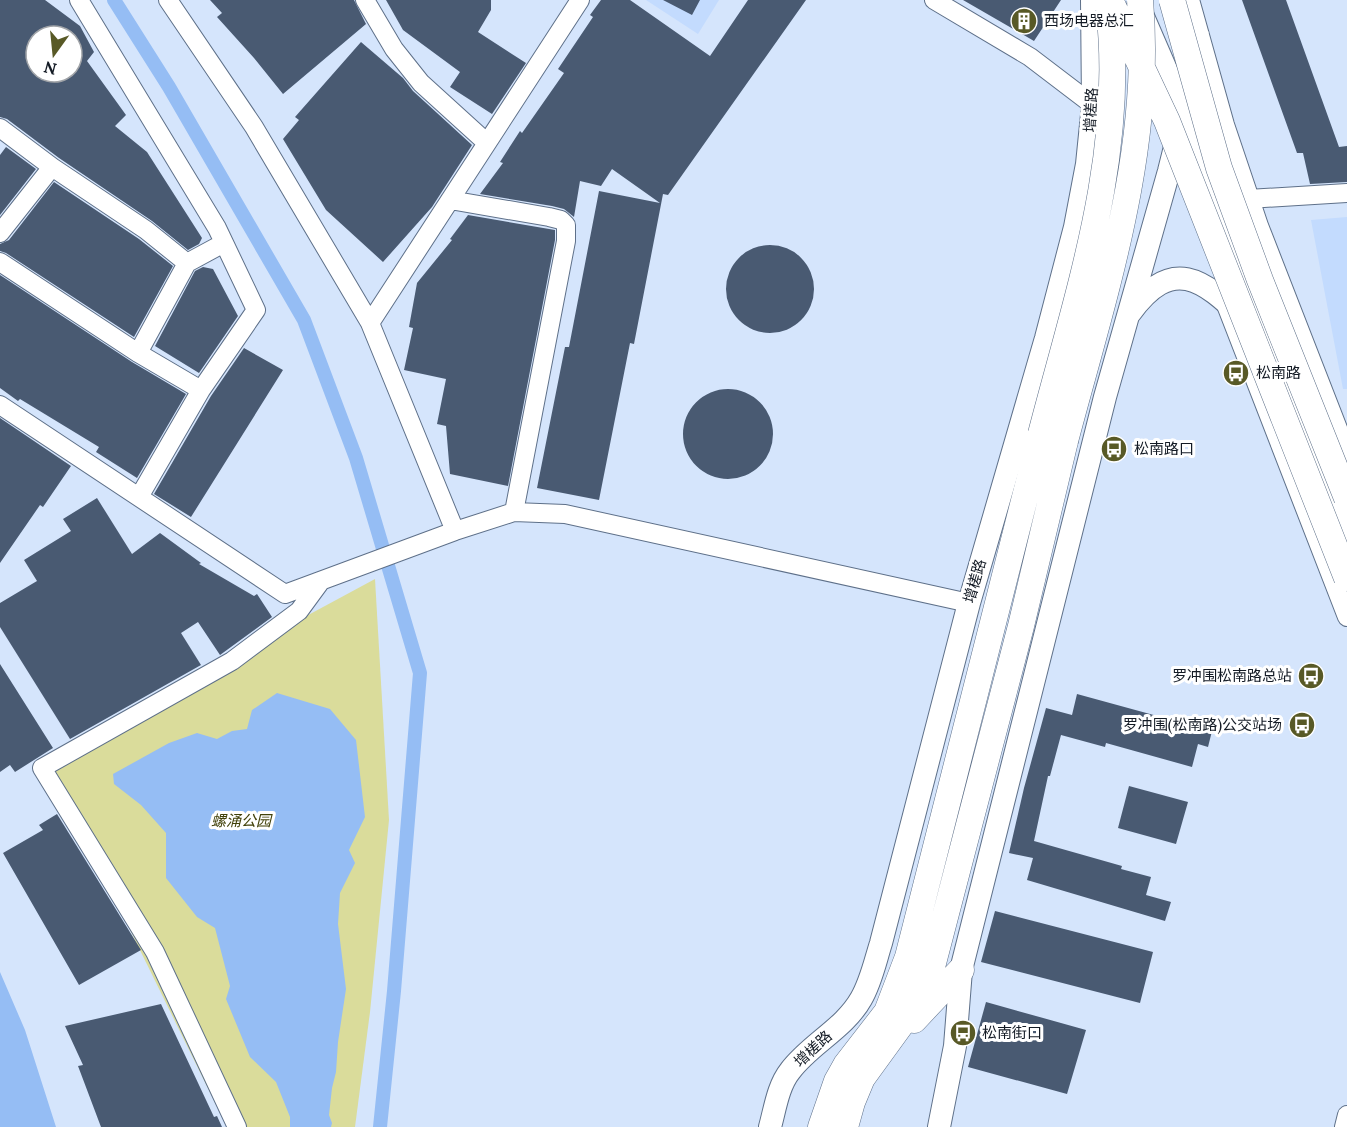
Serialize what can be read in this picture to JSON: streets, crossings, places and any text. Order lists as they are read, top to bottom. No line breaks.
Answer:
{"streets":{"highway":["增槎路"]},"parks":["螺涌公园"],"places":{"building":["西场电器总汇"],"bus stop":["松南路","松南路口","罗冲围松南路总站","罗冲围(松南路)公交站场","松南街口"]},"north":"bottom"}
